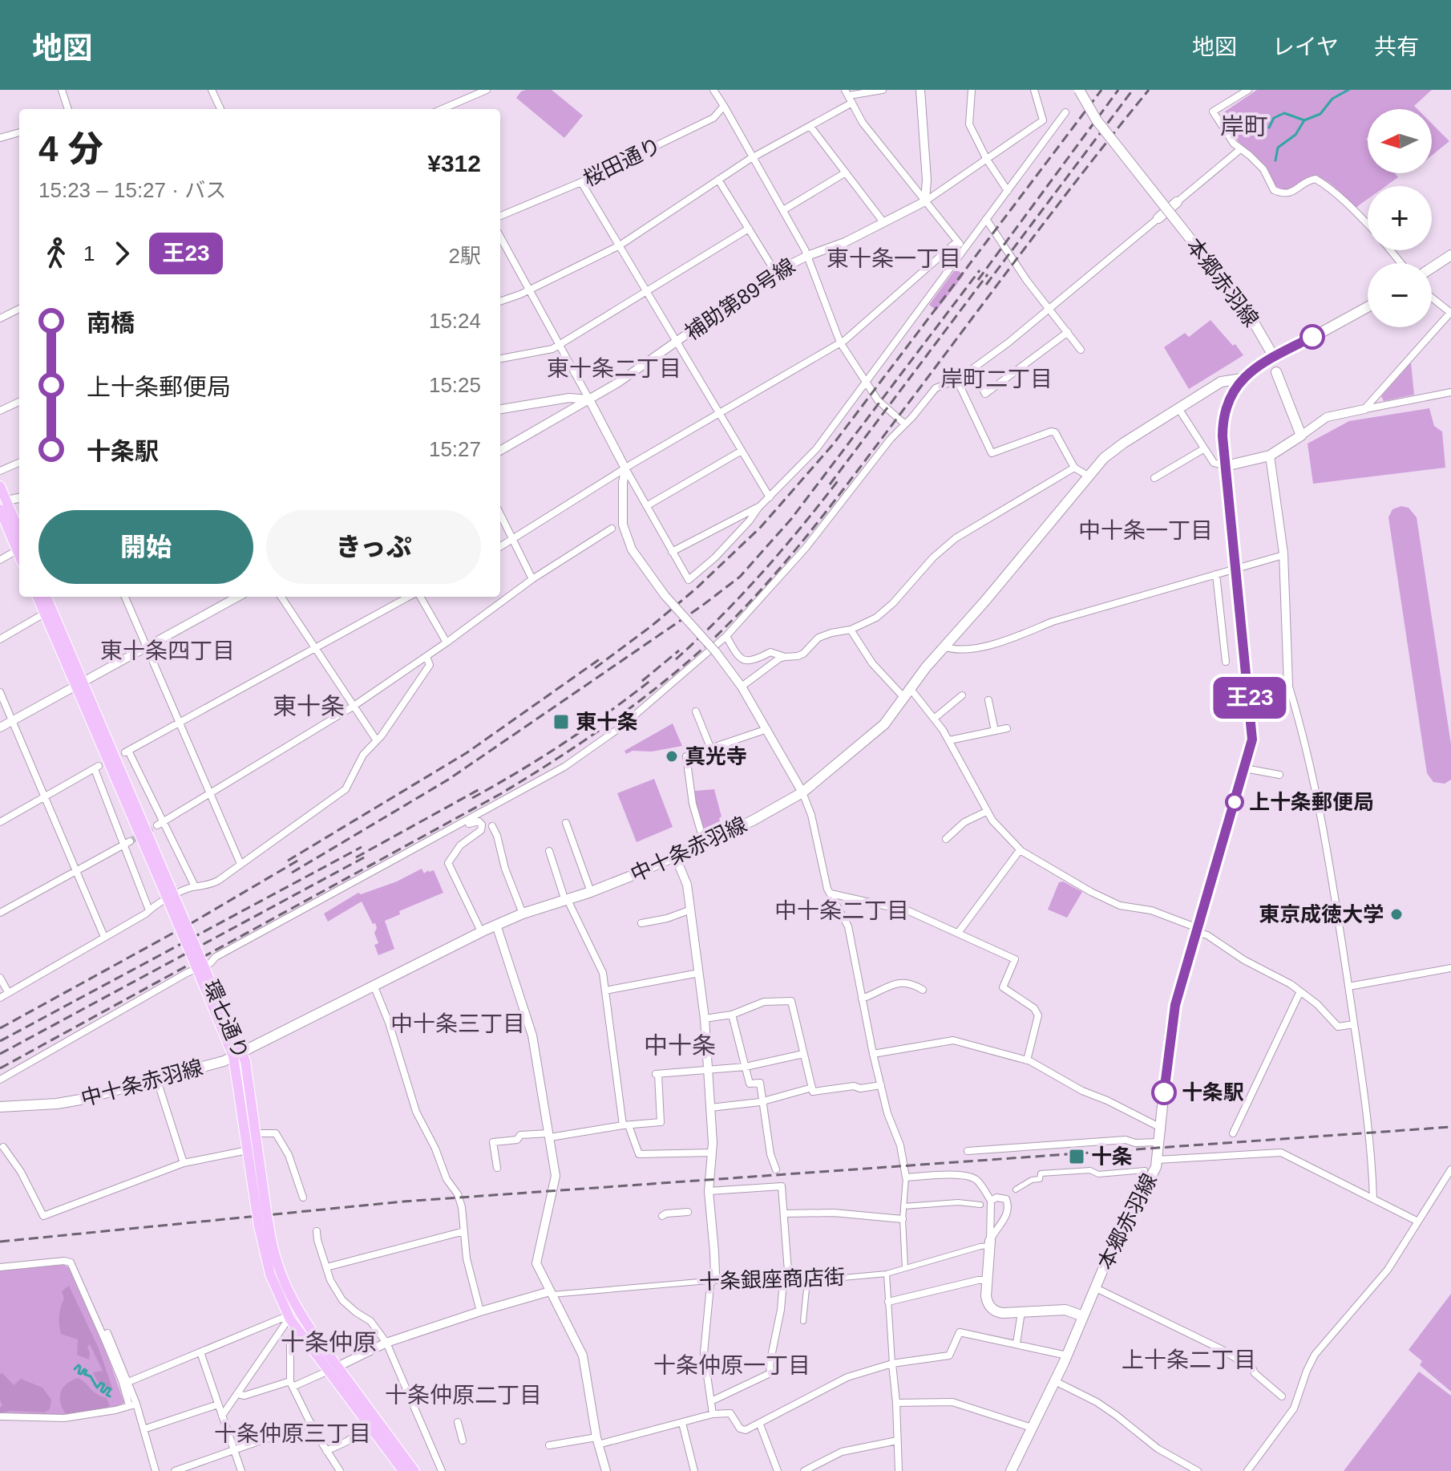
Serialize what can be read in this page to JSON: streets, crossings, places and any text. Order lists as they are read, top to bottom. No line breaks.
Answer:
{"streets":{"main road":["本郷赤羽線","中十条赤羽線","環七通り"],"street":["桜田通り","補助第89号線","十条銀座商店街"]},"crossings":[["本郷赤羽線","中十条赤羽線"],["中十条赤羽線","環七通り"]],"districts":["岸町","東十条一丁目","東十条二丁目","岸町二丁目","中十条一丁目","東十条四丁目","東十条","中十条二丁目","中十条三丁目","中十条","十条仲原","上十条二丁目","十条仲原一丁目","十条仲原二丁目","十条仲原三丁目"],"places":{"transit":["東十条","十条"],"other":["真光寺","上十条郵便局","東京成徳大学","十条駅"]},"lines":["bus line 王23"],"north":"left","page":{"header":"地図","nav":["地図","レイヤ","共有"],"on_map":"王23","map_buttons":["+","−"],"heading":["4 分","15:23 – 15:27 · バス","¥312"],"legs":["1","王23","2駅"],"list":[{"name":"南橋","value":"15:24"},{"name":"上十条郵便局","value":"15:25"},{"name":"十条駅","value":"15:27"}],"buttons":["開始","きっぷ"]}}
